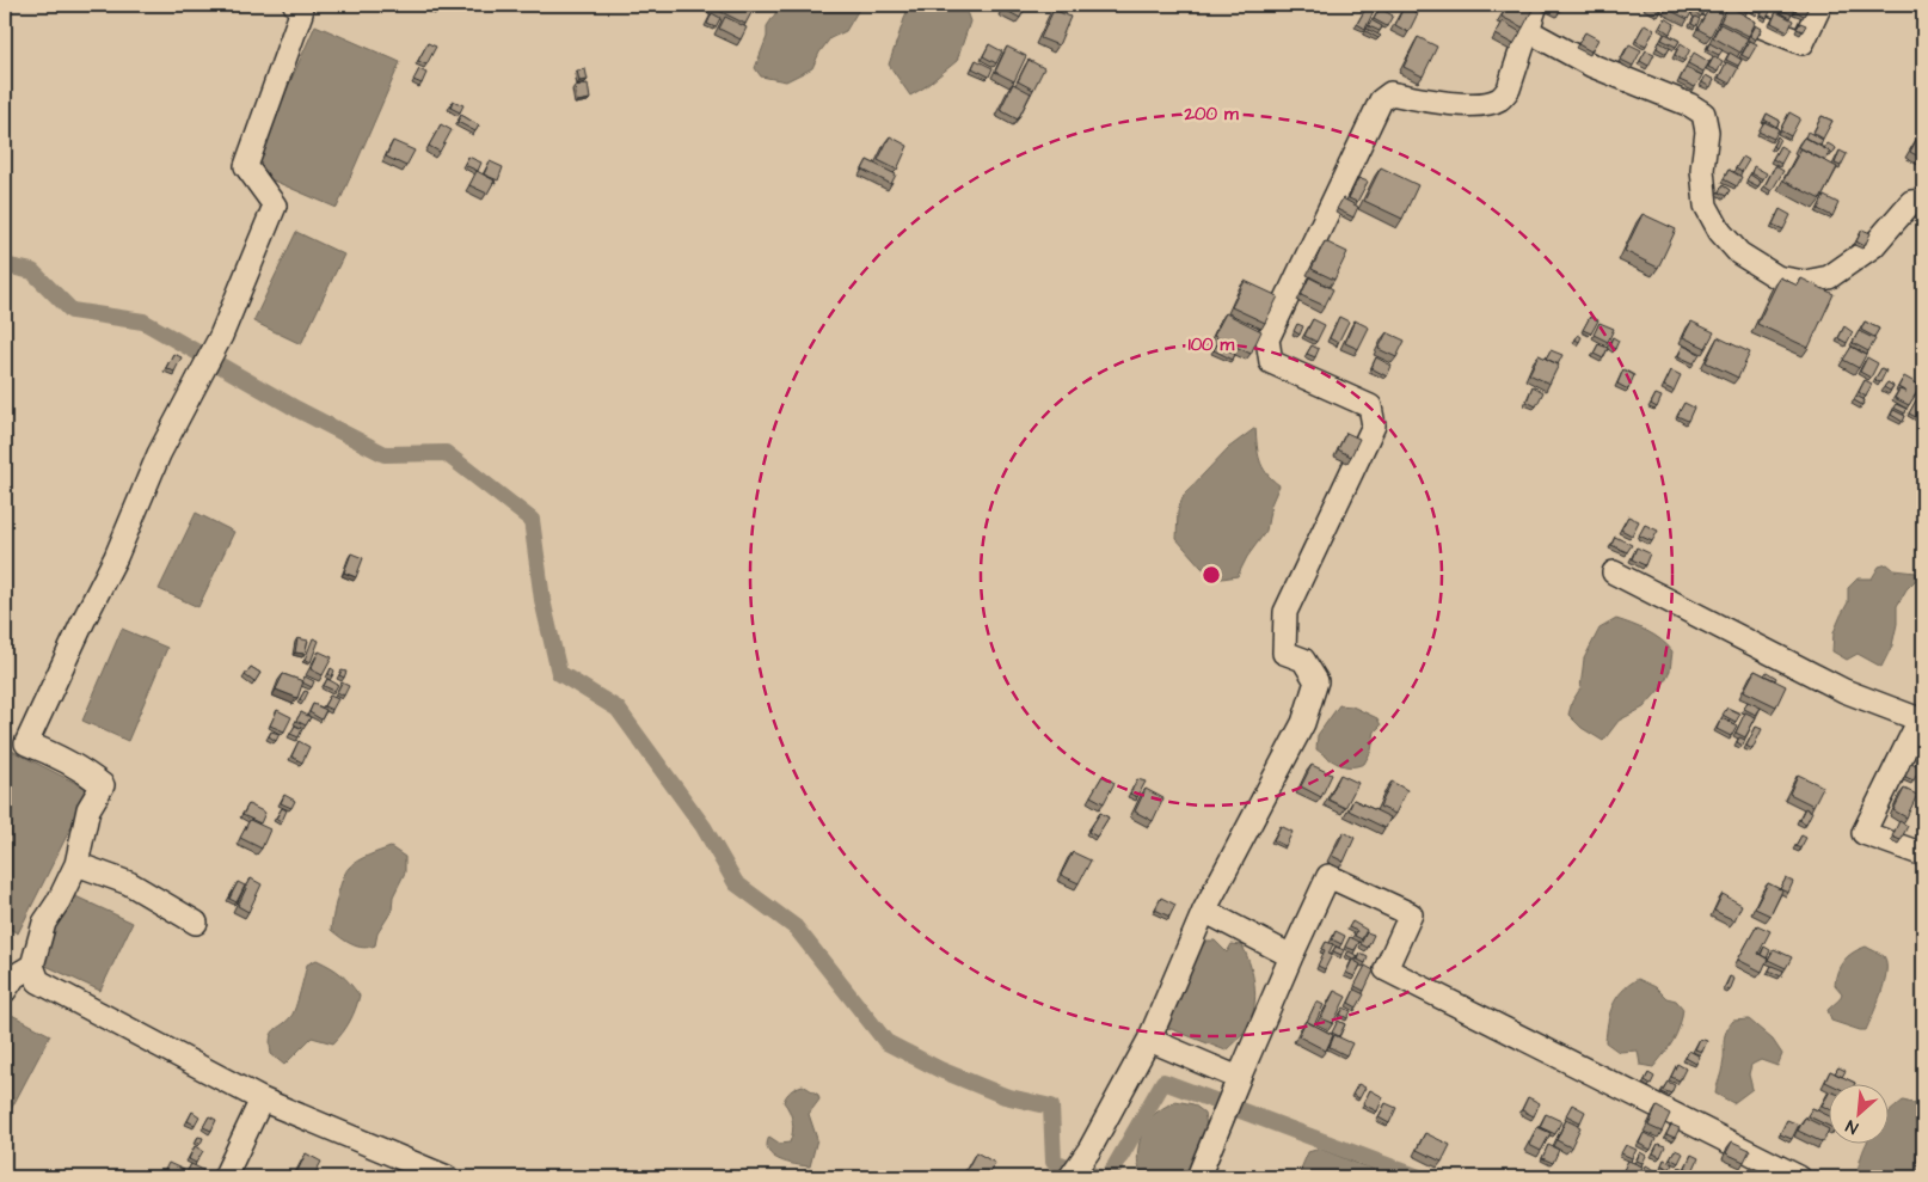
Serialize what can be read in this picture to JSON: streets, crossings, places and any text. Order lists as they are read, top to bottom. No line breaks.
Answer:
{"north":"bottom left","rings":["200 m","100 m"]}
